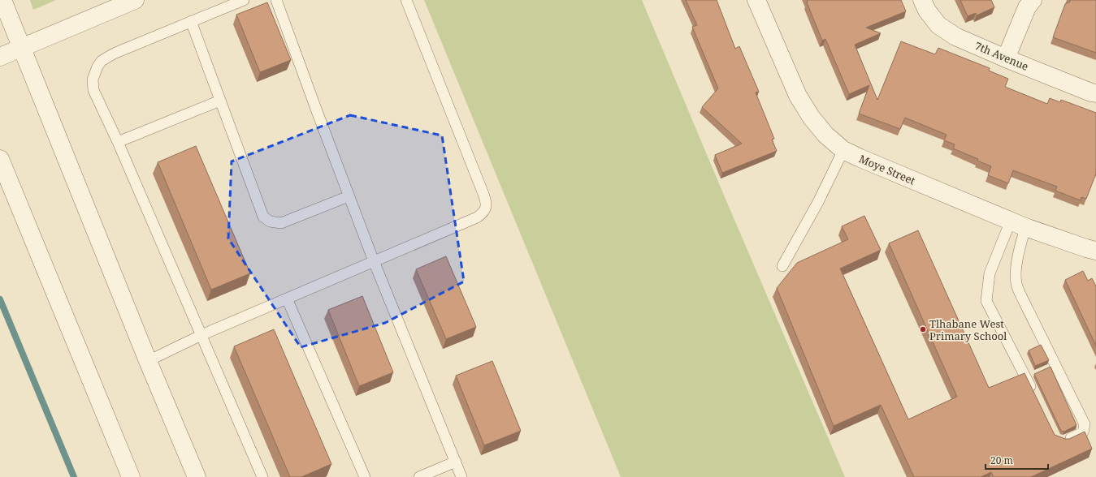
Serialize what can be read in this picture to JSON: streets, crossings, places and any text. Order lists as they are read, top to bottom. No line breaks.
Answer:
{"streets":{"street":["7th Avenue","Moye Street"]},"places":["Tlhabane West Primary School"],"scale_bar":"20 m"}
